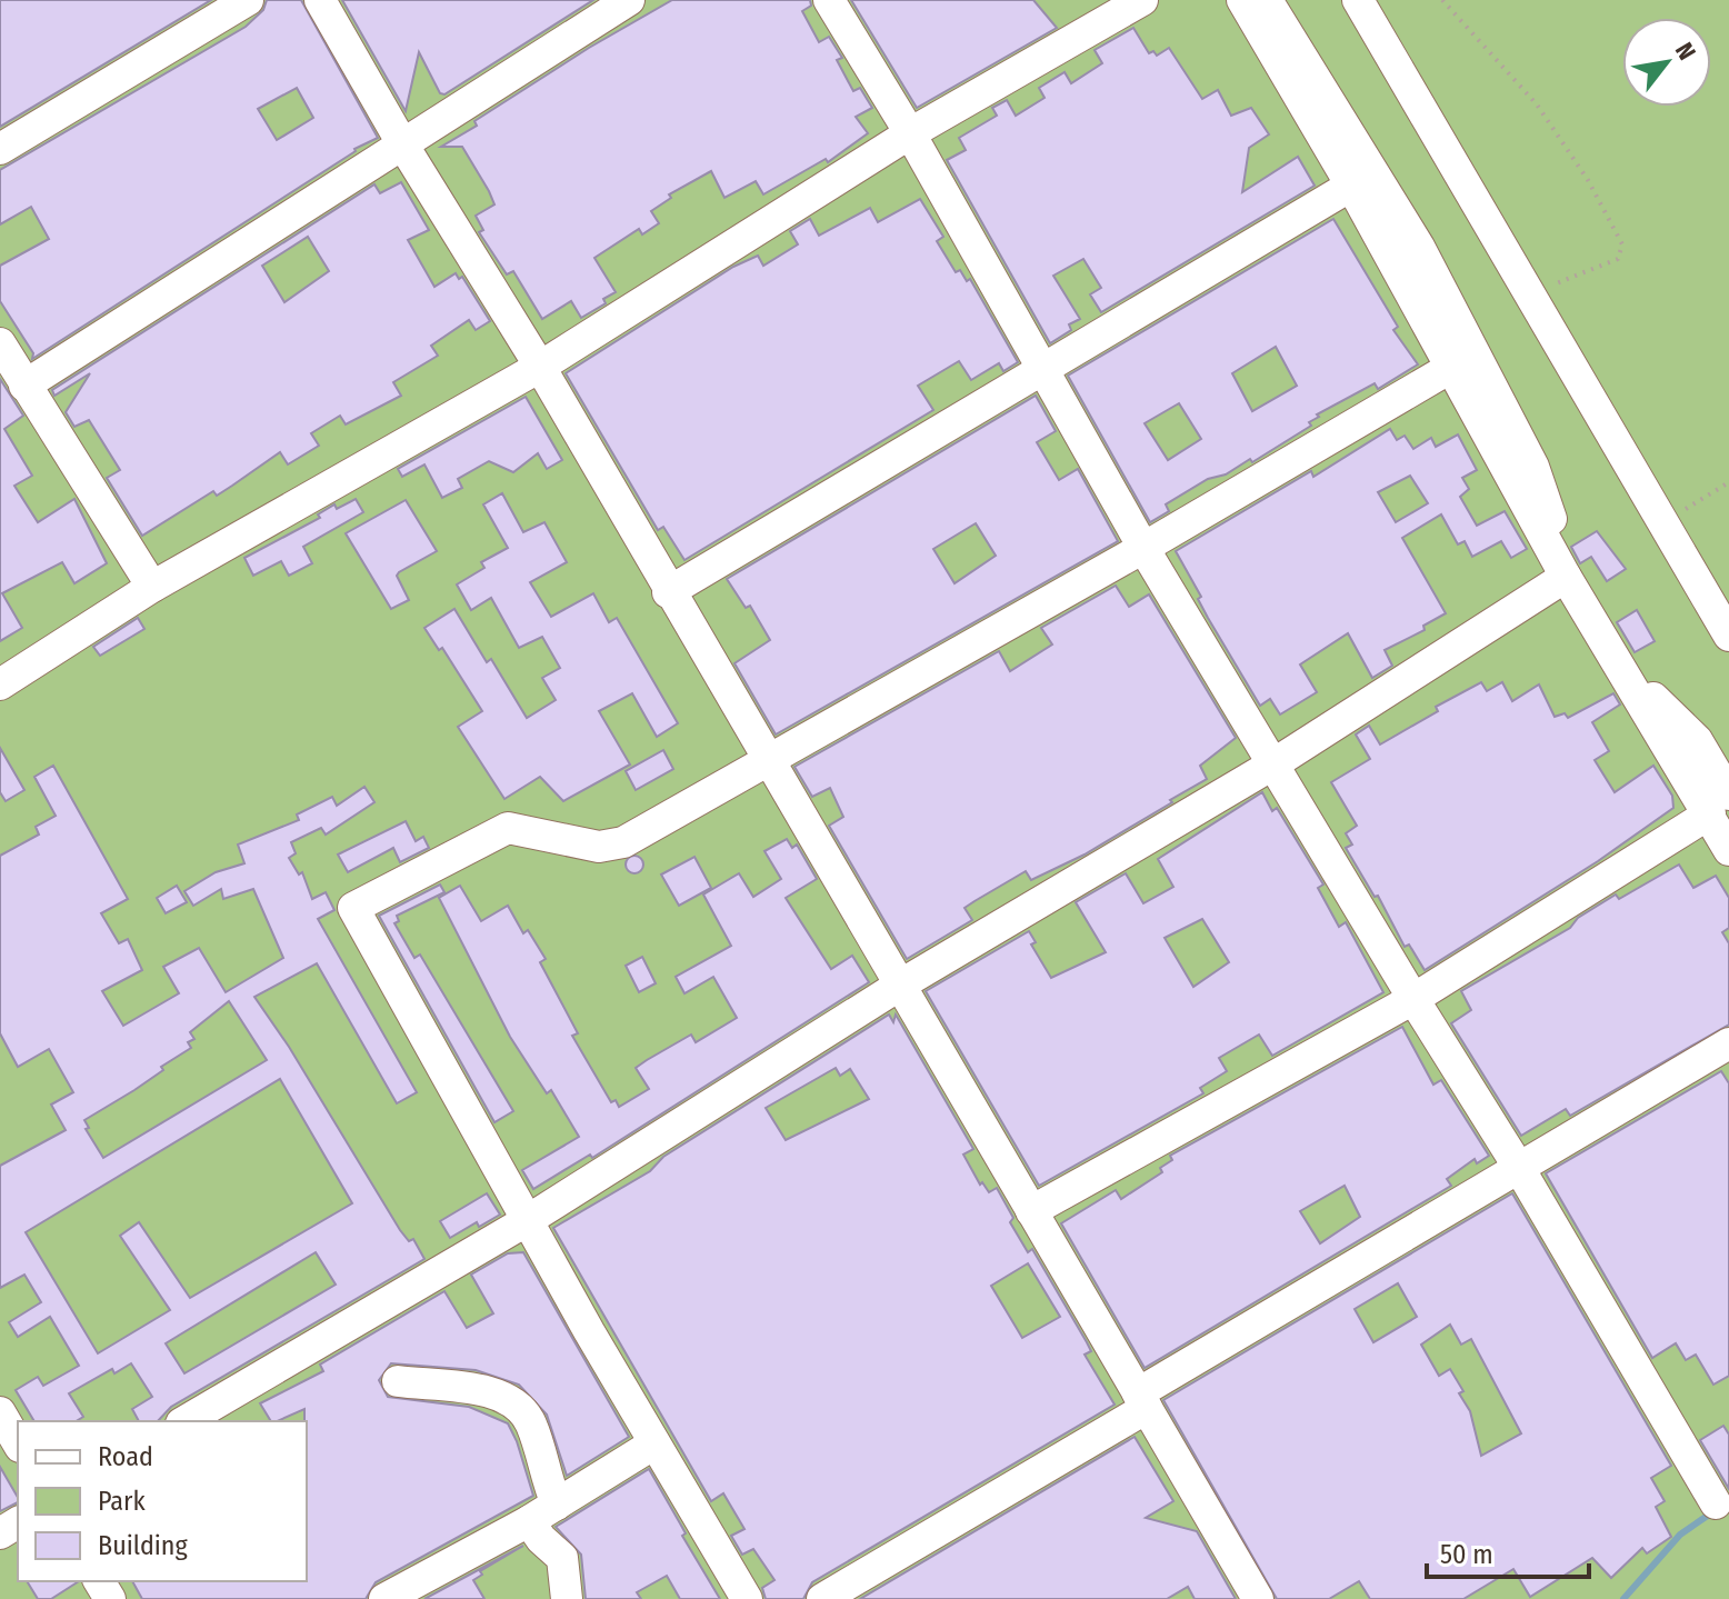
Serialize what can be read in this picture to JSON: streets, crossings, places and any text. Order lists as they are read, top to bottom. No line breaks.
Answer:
{"legend":["Road","Park","Building"],"scale_bar":"50 m","north":"top right"}
